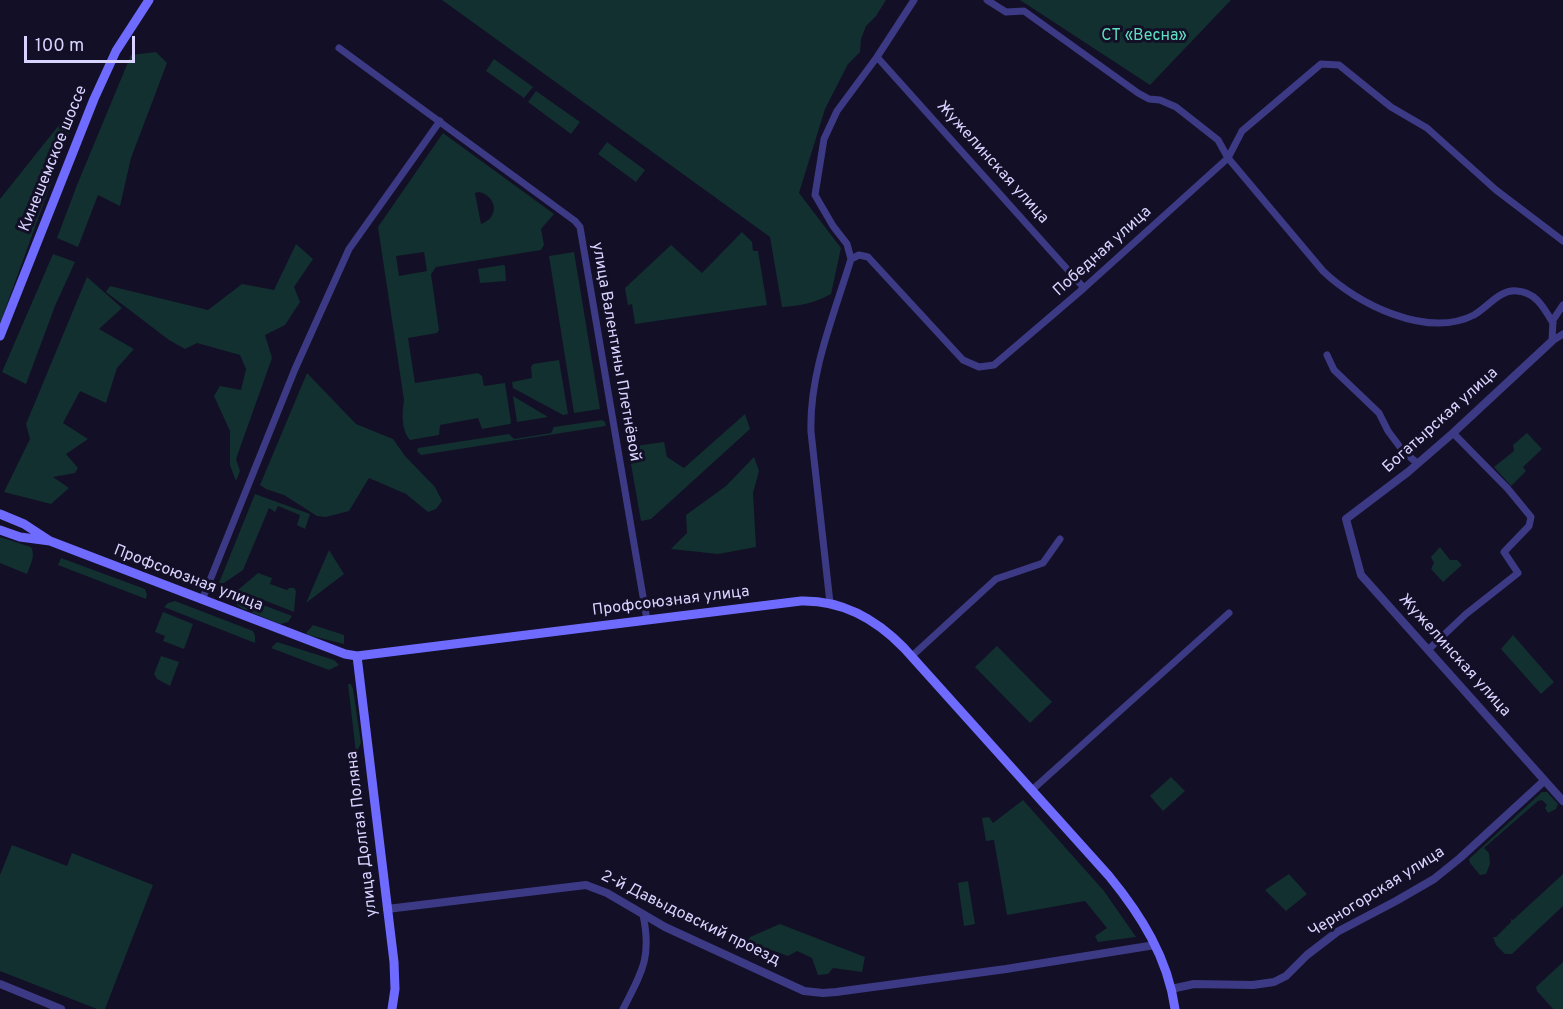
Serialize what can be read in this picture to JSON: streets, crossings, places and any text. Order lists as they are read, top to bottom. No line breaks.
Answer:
{"streets":{"main road":["Кинешемское шоссе","Профсоюзная улица","улица Долгая Поляна"],"street":["Жужелинская улица","Победная улица","улица Валентины Плетнёвой","Богатырская улица","Черногорская улица","2-й Давыдовский проезд"]},"crossings":[["Жужелинская улица","Победная улица"],["Жужелинская улица","Богатырская улица"],["Жужелинская улица","Черногорская улица"],["улица Валентины Плетнёвой","Профсоюзная улица"],["Профсоюзная улица","улица Долгая Поляна"],["Профсоюзная улица","Черногорская улица"],["Профсоюзная улица","2-й Давыдовский проезд"],["улица Долгая Поляна","2-й Давыдовский проезд"]],"parks":["СТ «Весна»"],"scale_bar":"100 m"}
